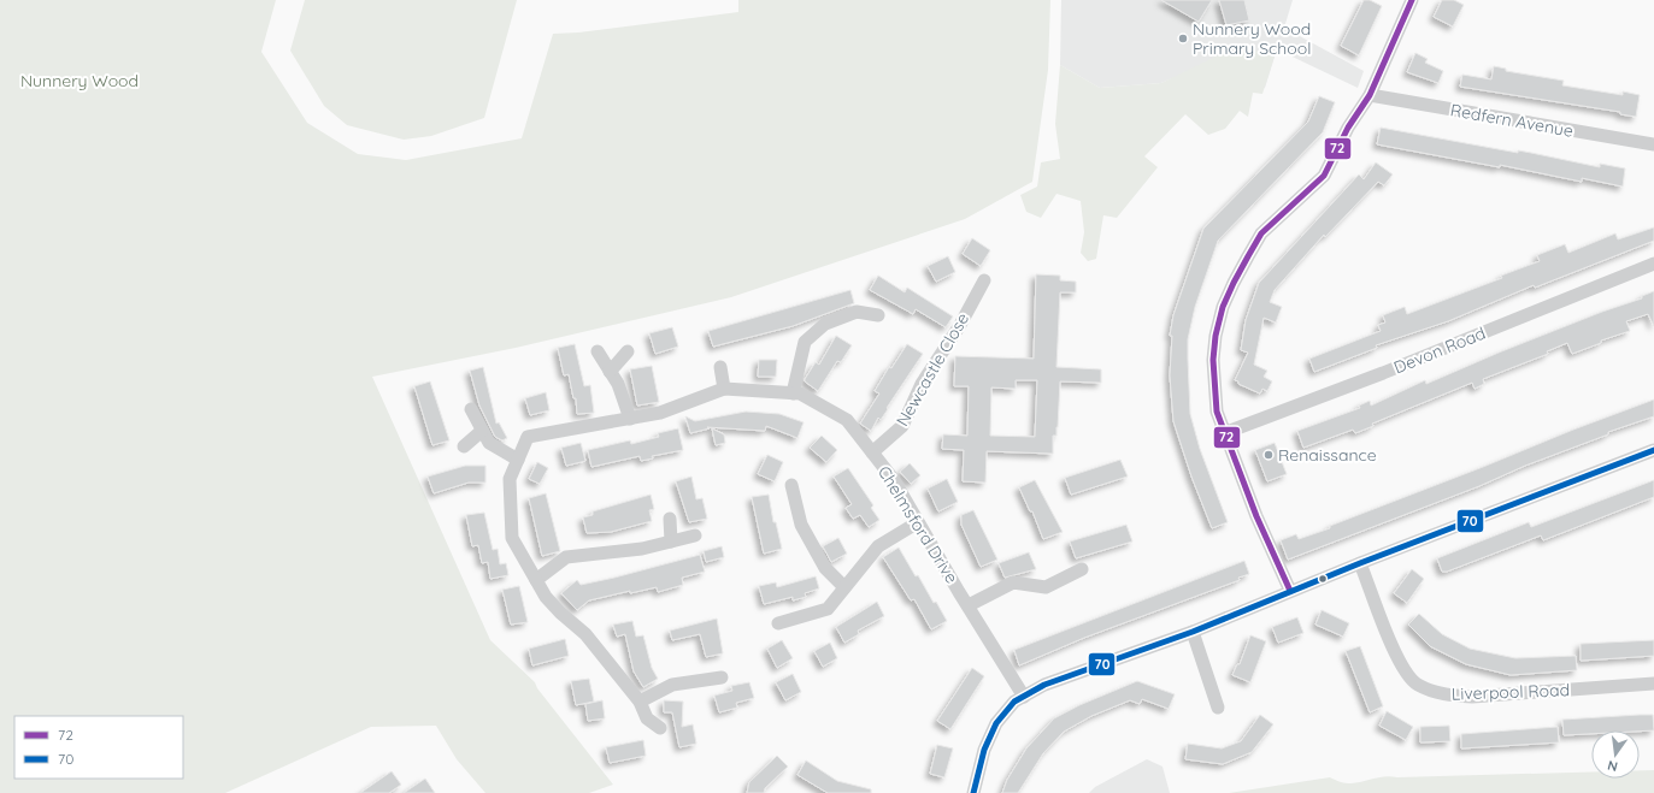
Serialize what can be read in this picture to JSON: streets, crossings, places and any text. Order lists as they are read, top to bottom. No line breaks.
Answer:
{"streets":{"street":["Redfern Avenue","Devon Road","Newcastle Close","Chelmsford Drive","Liverpool Road"]},"crossings":[["Newcastle Close","Chelmsford Drive"]],"parks":["Nunnery Wood"],"places":["Nunnery Wood Primary School","Renaissance"],"lines":["transit line 72","transit line 70"],"legend":["72","70"],"north":"bottom"}
